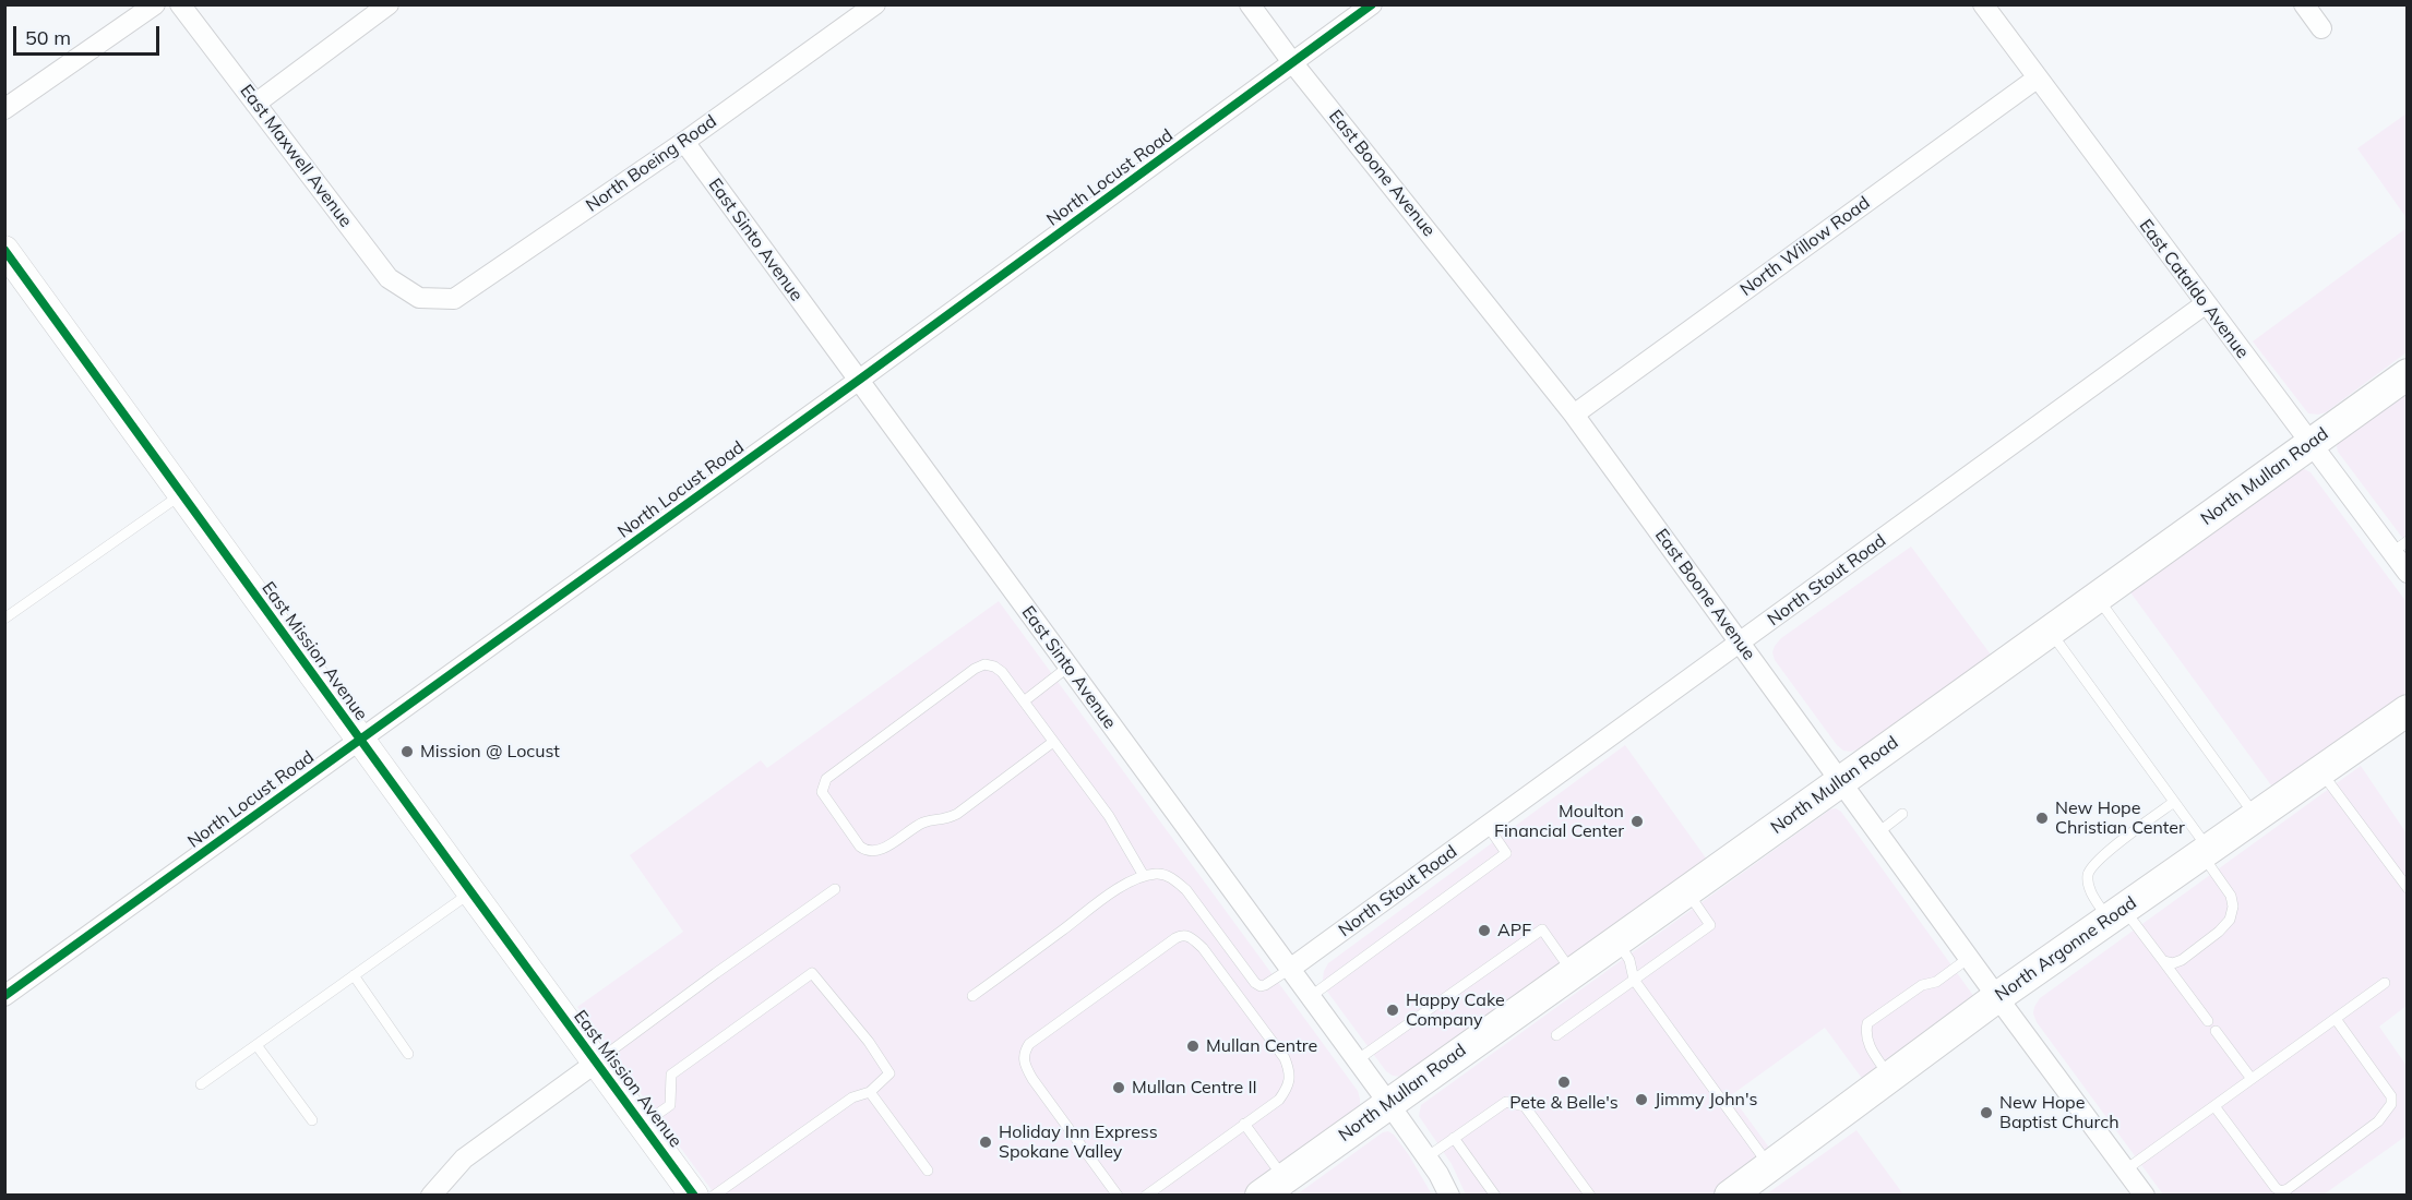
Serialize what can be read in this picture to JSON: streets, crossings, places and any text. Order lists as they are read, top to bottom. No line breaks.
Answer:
{"streets":{"main road":["North Mullan Road","North Argonne Road"],"street":["East Maxwell Avenue","North Boeing Road","East Boone Avenue","North Locust Road","East Sinto Avenue","North Willow Road","East Cataldo Avenue","North Stout Road","East Mission Avenue"]},"crossings":[["East Maxwell Avenue","North Boeing Road"],["North Boeing Road","East Sinto Avenue"],["East Boone Avenue","North Locust Road"],["East Boone Avenue","North Willow Road"],["East Boone Avenue","North Mullan Road"],["East Boone Avenue","North Stout Road"],["East Boone Avenue","North Argonne Road"],["North Locust Road","East Sinto Avenue"],["North Locust Road","East Mission Avenue"],["East Sinto Avenue","North Mullan Road"],["East Sinto Avenue","North Stout Road"],["North Willow Road","East Cataldo Avenue"],["East Cataldo Avenue","North Mullan Road"],["East Cataldo Avenue","North Stout Road"]],"places":["Mission @ Locust","New Hope Christian Center","Moulton Financial Center","APF","Happy Cake Company","Mullan Centre","Pete & Belle's","Mullan Centre II","Jimmy John's","New Hope Baptist Church","Holiday Inn Express Spokane Valley"],"scale_bar":"50 m"}
